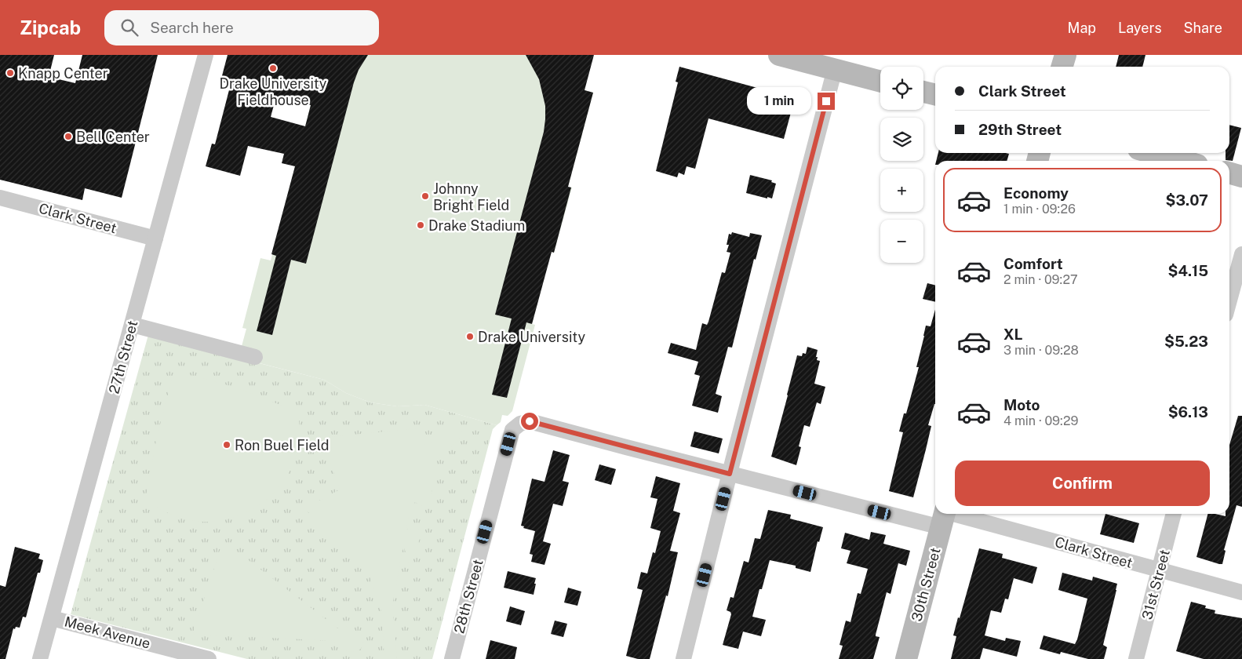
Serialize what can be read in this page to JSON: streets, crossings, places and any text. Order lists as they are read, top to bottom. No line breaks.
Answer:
{"streets":{"main road":["30th Street"],"street":["Clark Street","27th Street","31st Street","28th Street","Meek Avenue"]},"crossings":[["Clark Street","27th Street"],["Clark Street","30th Street"],["Clark Street","31st Street"],["Clark Street","28th Street"],["27th Street","Meek Avenue"]],"places":["Drake University Fieldhouse","Knapp Center","Bell Center","Johnny Bright Field","Drake Stadium","Drake University","Ron Buel Field"],"page":{"header":"Zipcab","search":"Search here","nav":["Map","Layers","Share"],"map_buttons":["+","−"],"banner":["Clark Street","29th Street"],"bubble":"1 min","list":[{"name":"Economy","note":"1 min · 09:26","value":"$3.07"},{"name":"Comfort","note":"2 min · 09:27","value":"$4.15"},{"name":"XL","note":"3 min · 09:28","value":"$5.23"},{"name":"Moto","note":"4 min · 09:29","value":"$6.13"}],"buttons":"Confirm"}}
